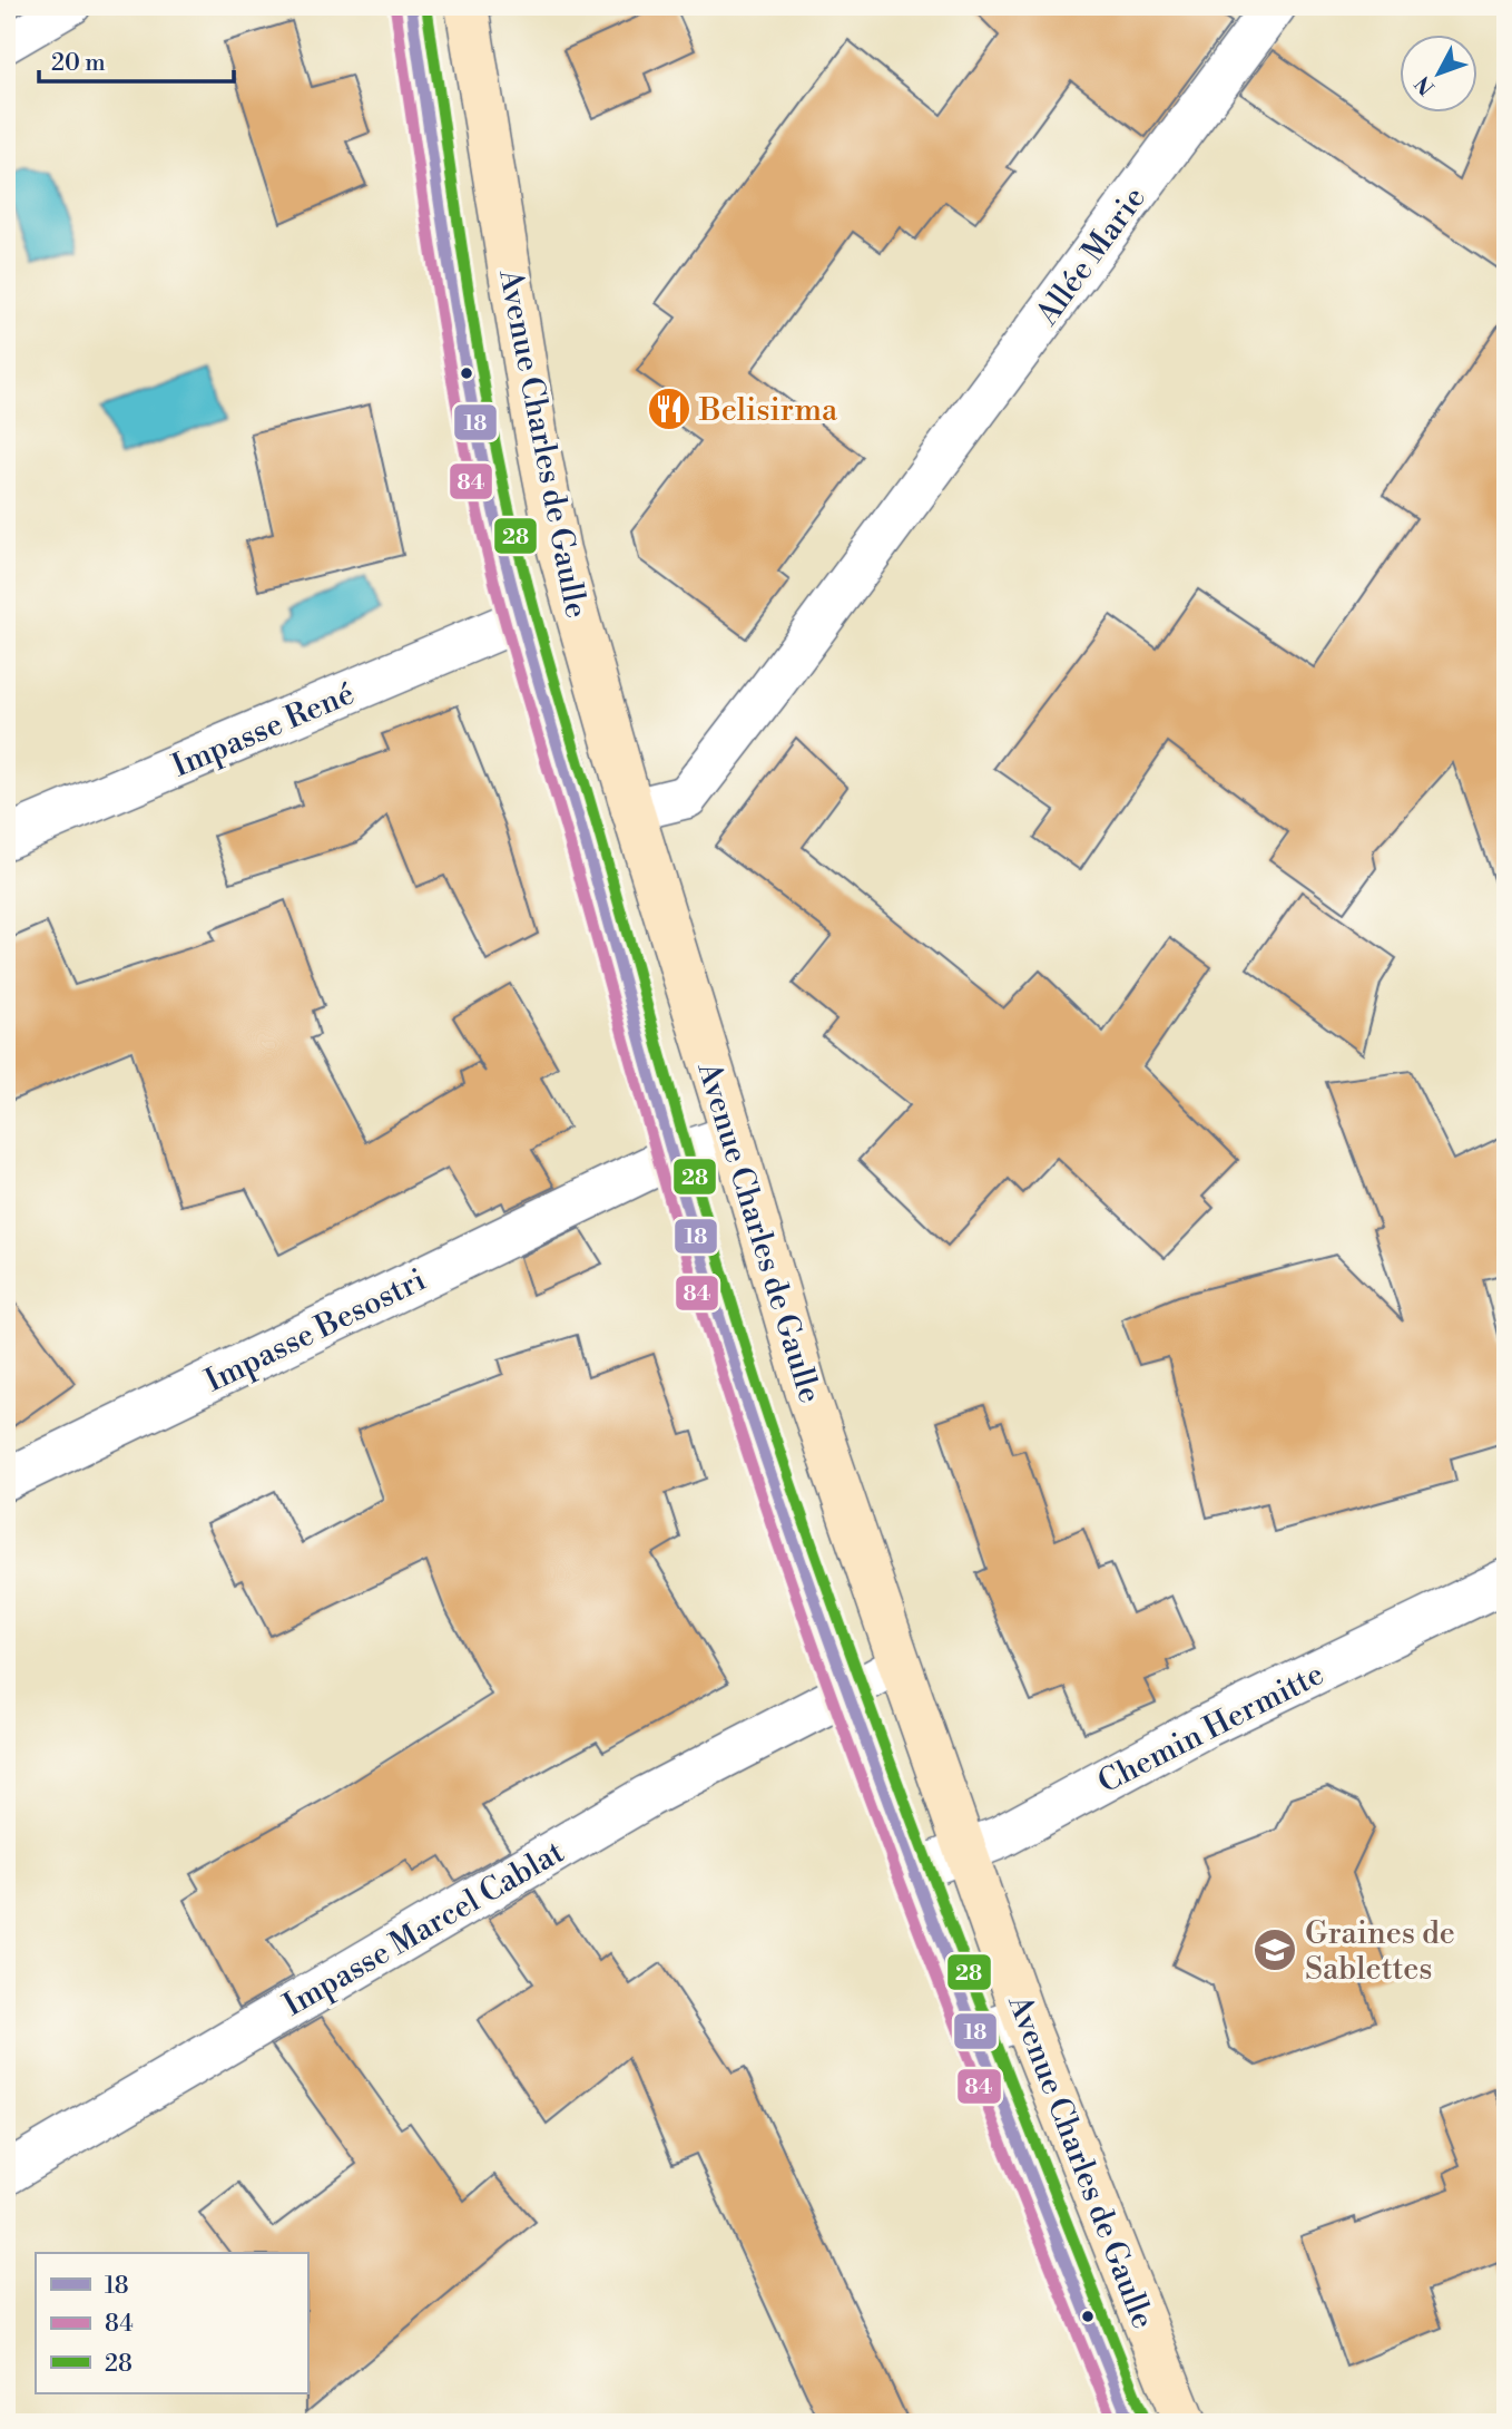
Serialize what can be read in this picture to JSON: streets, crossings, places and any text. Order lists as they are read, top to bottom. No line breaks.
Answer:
{"streets":{"main road":["Avenue Charles de Gaulle"],"street":["Allée Marie","Impasse René","Impasse Besostri","Chemin Hermitte","Impasse Marcel Cablat"]},"crossings":[["Allée Marie","Avenue Charles de Gaulle"],["Avenue Charles de Gaulle","Impasse René"],["Avenue Charles de Gaulle","Impasse Besostri"],["Avenue Charles de Gaulle","Chemin Hermitte"],["Avenue Charles de Gaulle","Impasse Marcel Cablat"]],"places":{"restaurant":["Belisirma"],"school or university":["Graines de Sablettes"]},"lines":["transit line 18","transit line 28","transit line 84"],"legend":["18","84","28"],"scale_bar":"20 m","north":"bottom left"}
